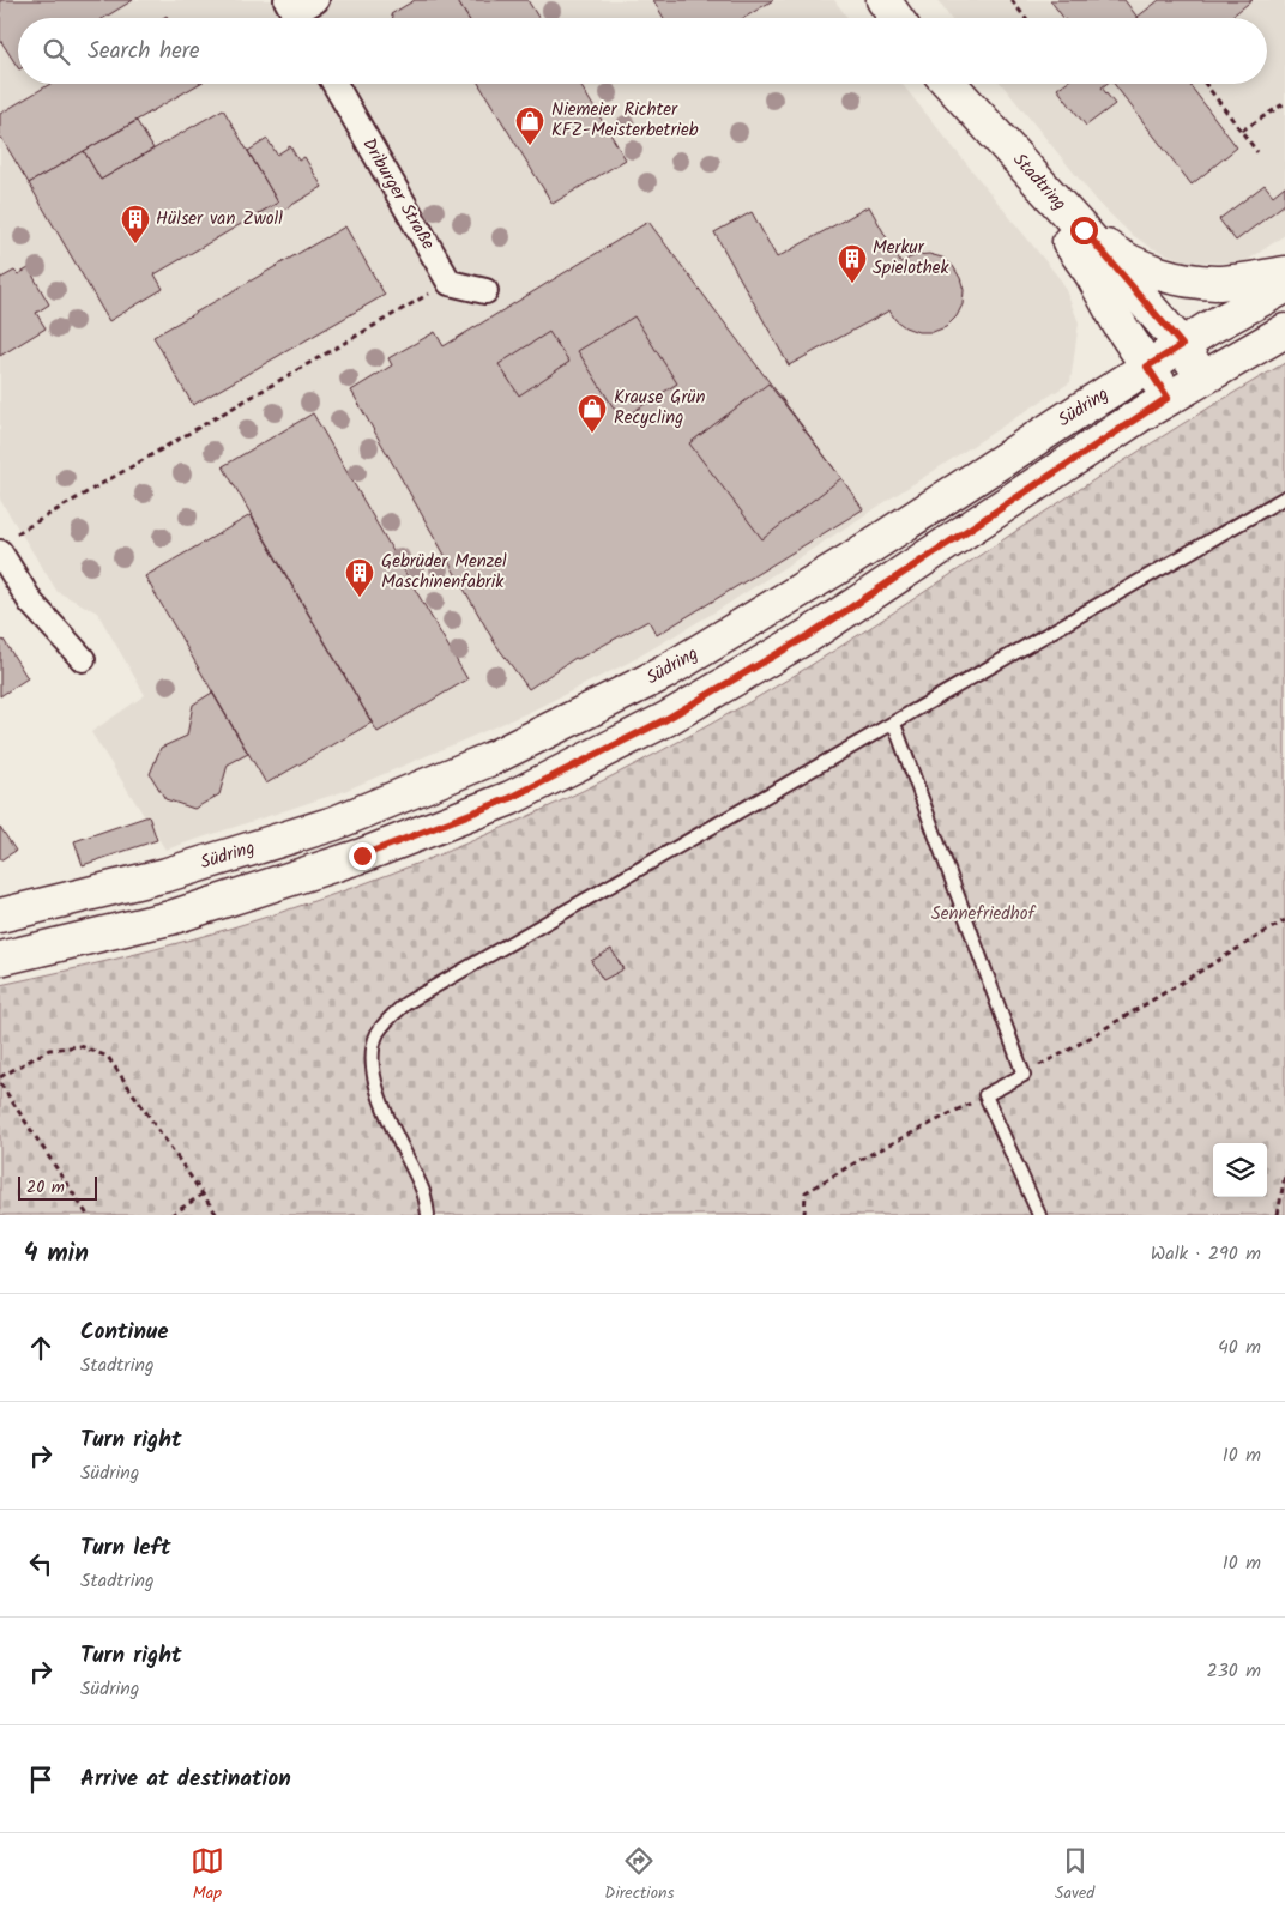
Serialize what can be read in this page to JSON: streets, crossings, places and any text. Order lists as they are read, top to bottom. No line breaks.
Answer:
{"streets":{"main road":["Stadtring","Südring"],"street":["Driburger Straße"]},"crossings":[["Stadtring","Südring"]],"parks":["Sennefriedhof"],"places":{"shop":["Niemeier Richter KFZ-Meisterbetrieb","Krause Grün Recycling"],"building":["Hülser van Zwoll","Merkur Spielothek","Gebrüder Menzel Maschinenfabrik"]},"scale_bar":"20 m","page":{"search":"Search here","scale":"20 m","heading":["4 min","Walk · 290 m"],"list":[["Continue","Stadtring","40 m"],["Turn right","Südring","10 m"],["Turn left","Stadtring","10 m"],["Turn right","Südring","230 m"],"Arrive at destination"],"nav":["Map","Directions","Saved"]}}
